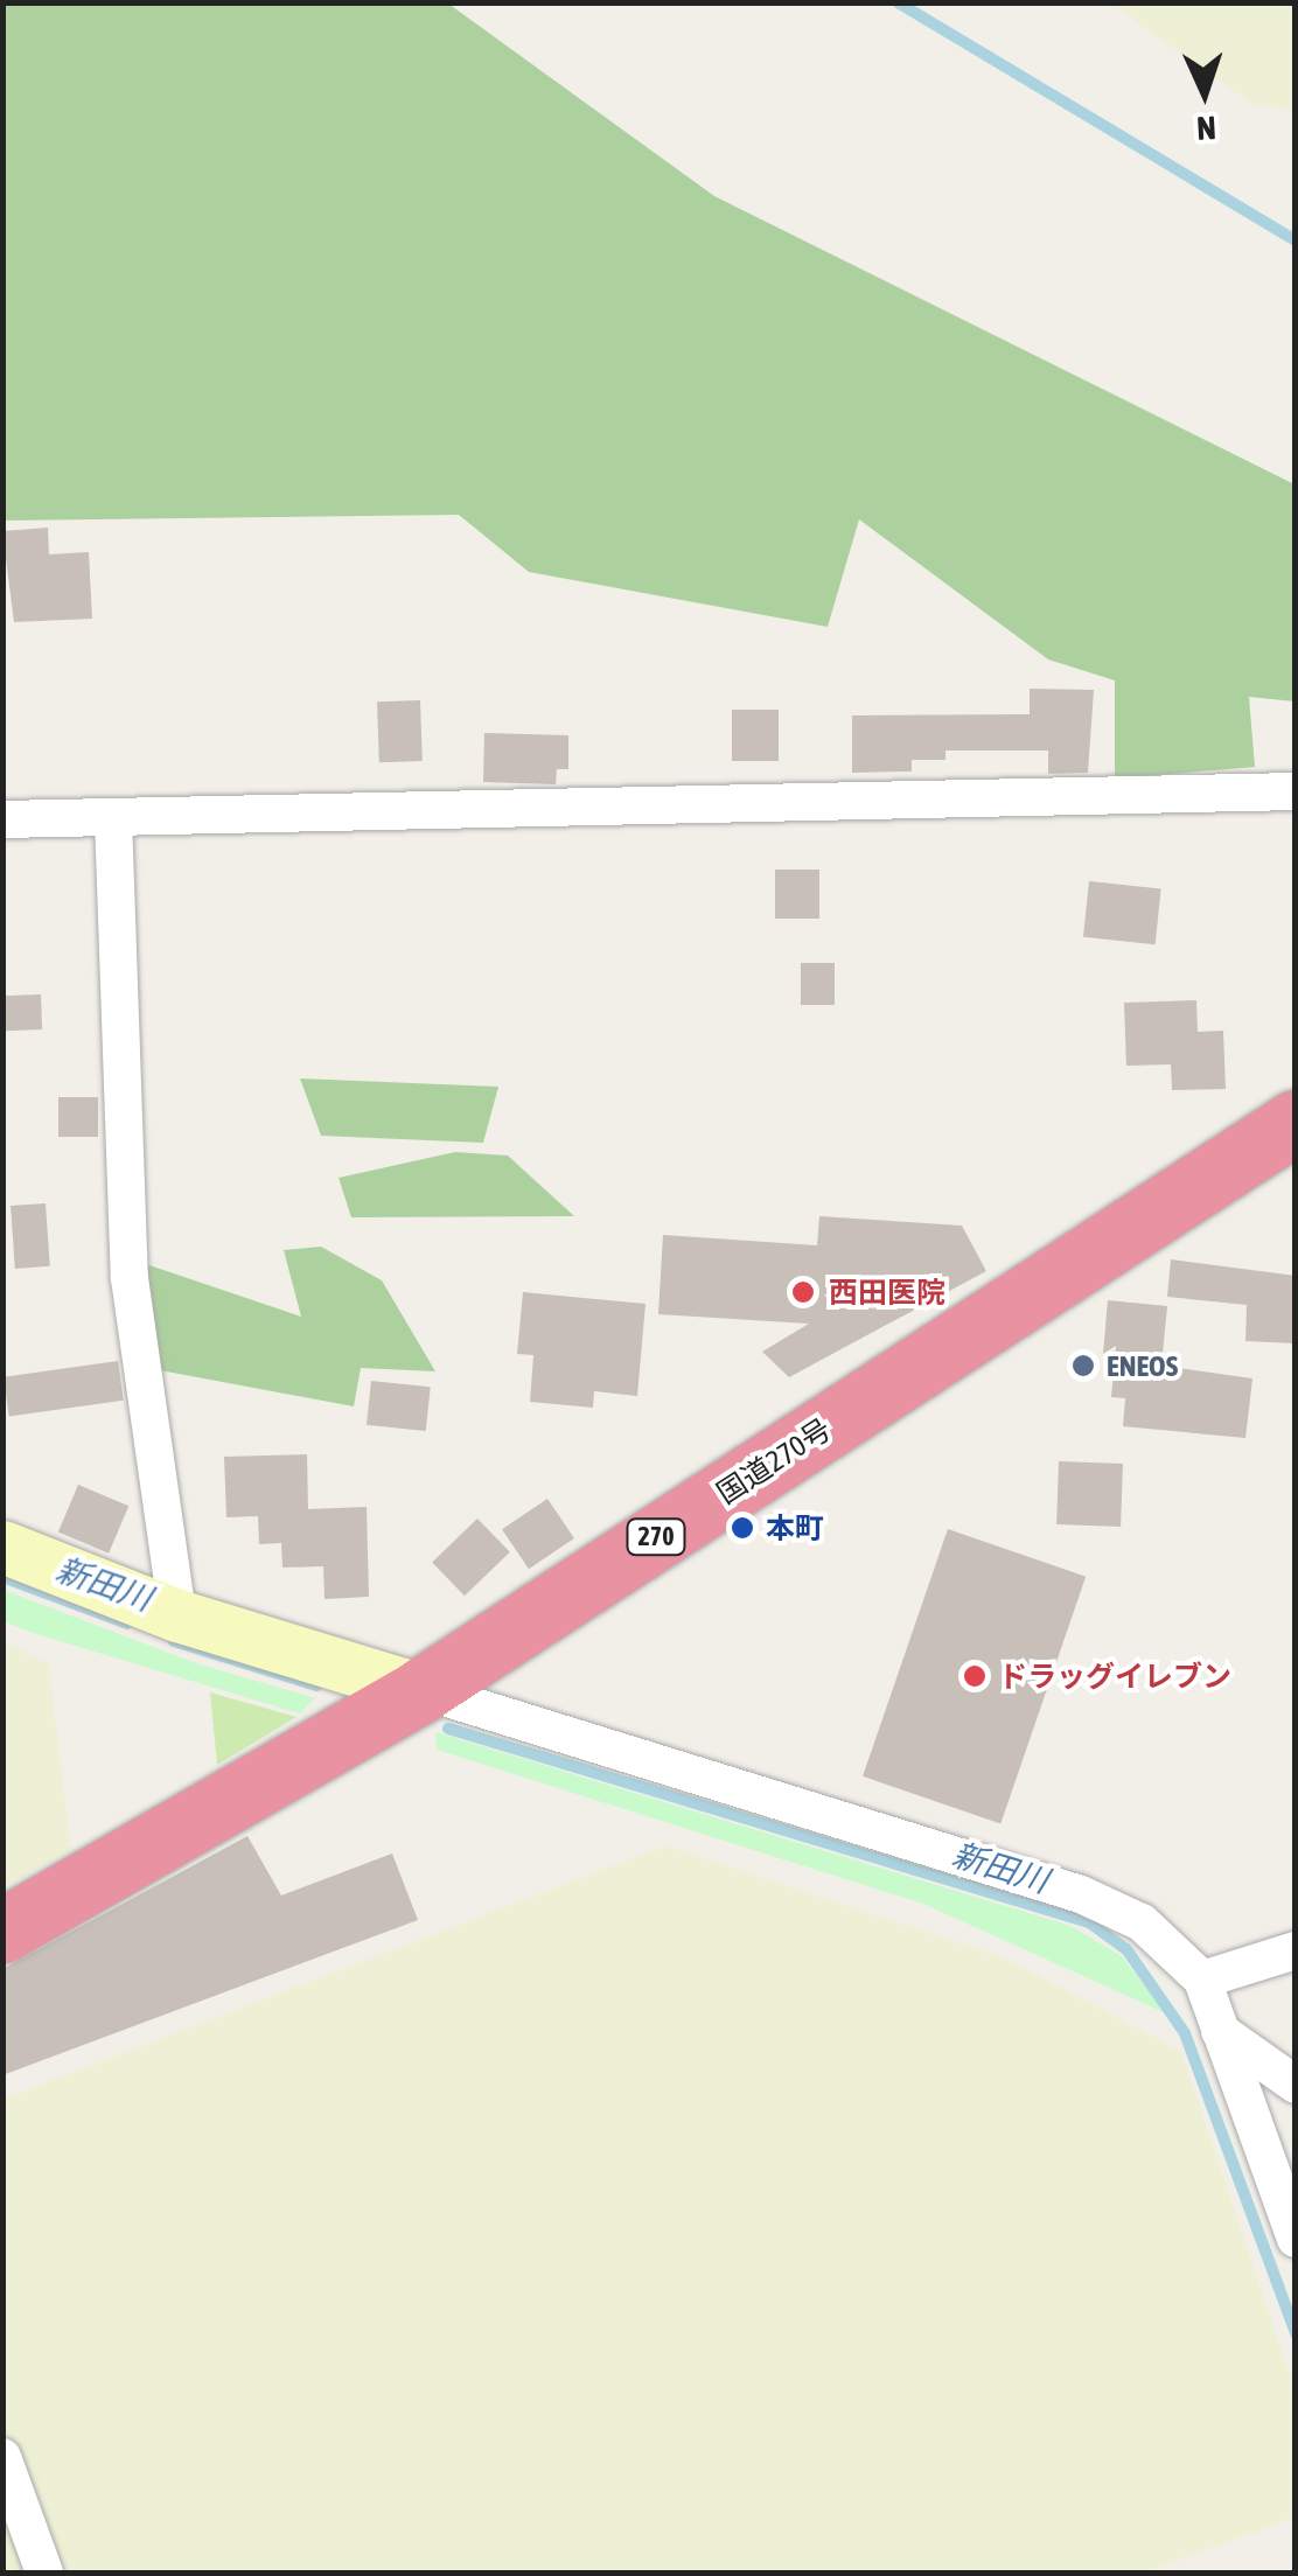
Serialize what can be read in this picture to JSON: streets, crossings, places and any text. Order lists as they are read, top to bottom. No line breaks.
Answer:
{"streets":{"highway":["国道270号","270"]},"water":["新田川"],"places":["西田医院","ENEOS","本町","ドラッグイレブン"],"north":"bottom"}
